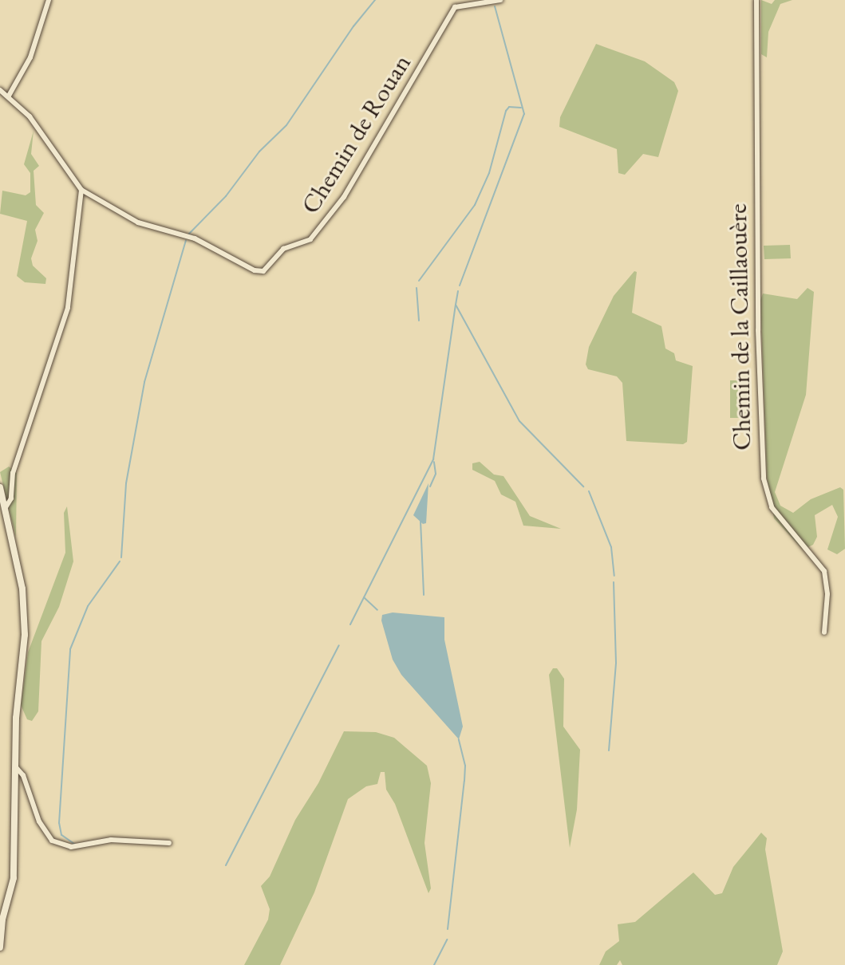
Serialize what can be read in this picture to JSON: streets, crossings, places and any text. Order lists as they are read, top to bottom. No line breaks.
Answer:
{"streets":{"street":["Chemin de Rouan","Chemin de la Caillaouère"]}}
